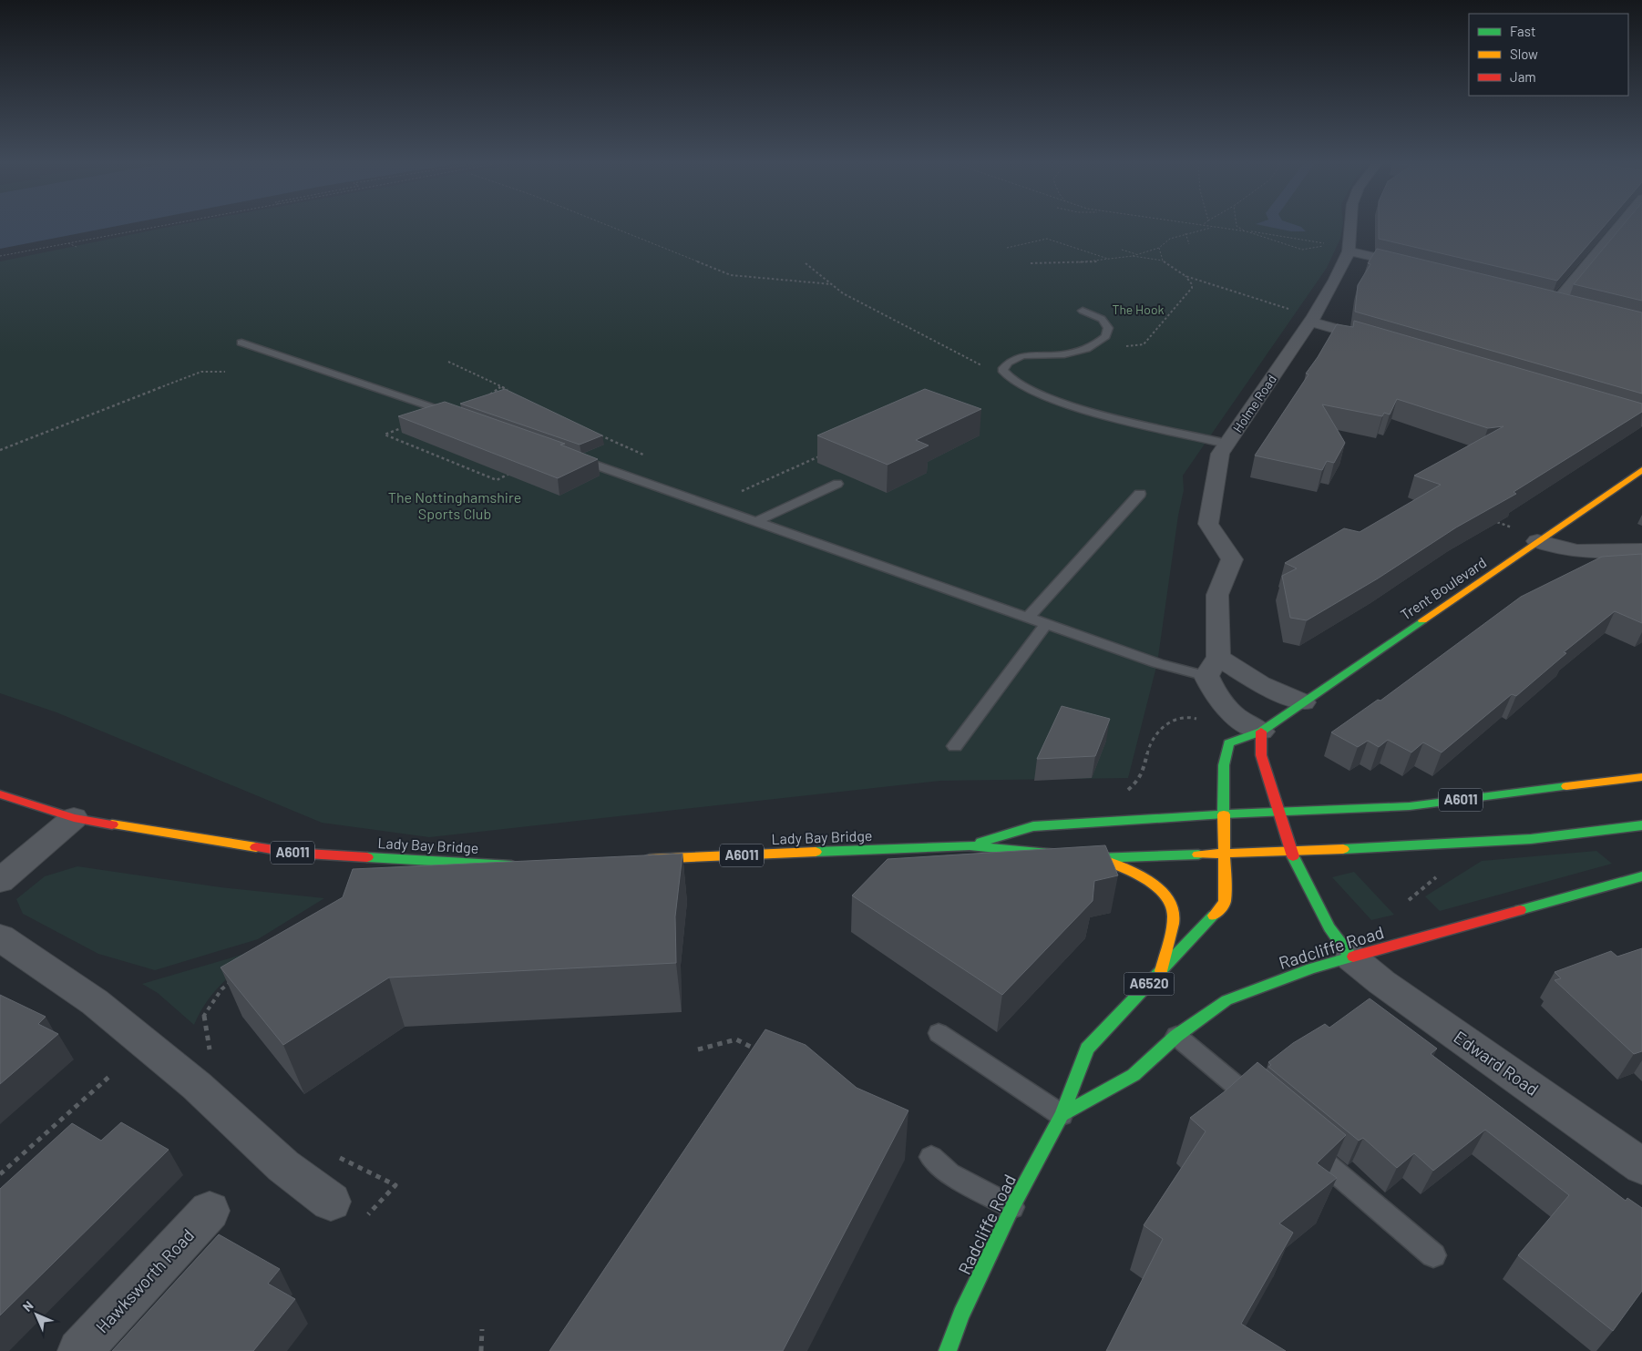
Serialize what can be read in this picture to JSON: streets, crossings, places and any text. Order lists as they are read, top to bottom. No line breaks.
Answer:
{"streets":{"main road":["Trent Boulevard","A6011","Lady Bay Bridge","Radcliffe Road","A6520"],"street":["Holme Road","Edward Road","Hawksworth Road"]},"crossings":[["Holme Road","Trent Boulevard"],["Trent Boulevard","A6011"],["Trent Boulevard","Lady Bay Bridge"],["Trent Boulevard","Radcliffe Road"],["A6011","Lady Bay Bridge"],["A6011","Radcliffe Road"],["Lady Bay Bridge","Radcliffe Road"],["Radcliffe Road","Edward Road"]],"parks":["The Hook","The Nottinghamshire Sports Club"],"legend":["Fast","Slow","Jam"],"north":"top left"}
